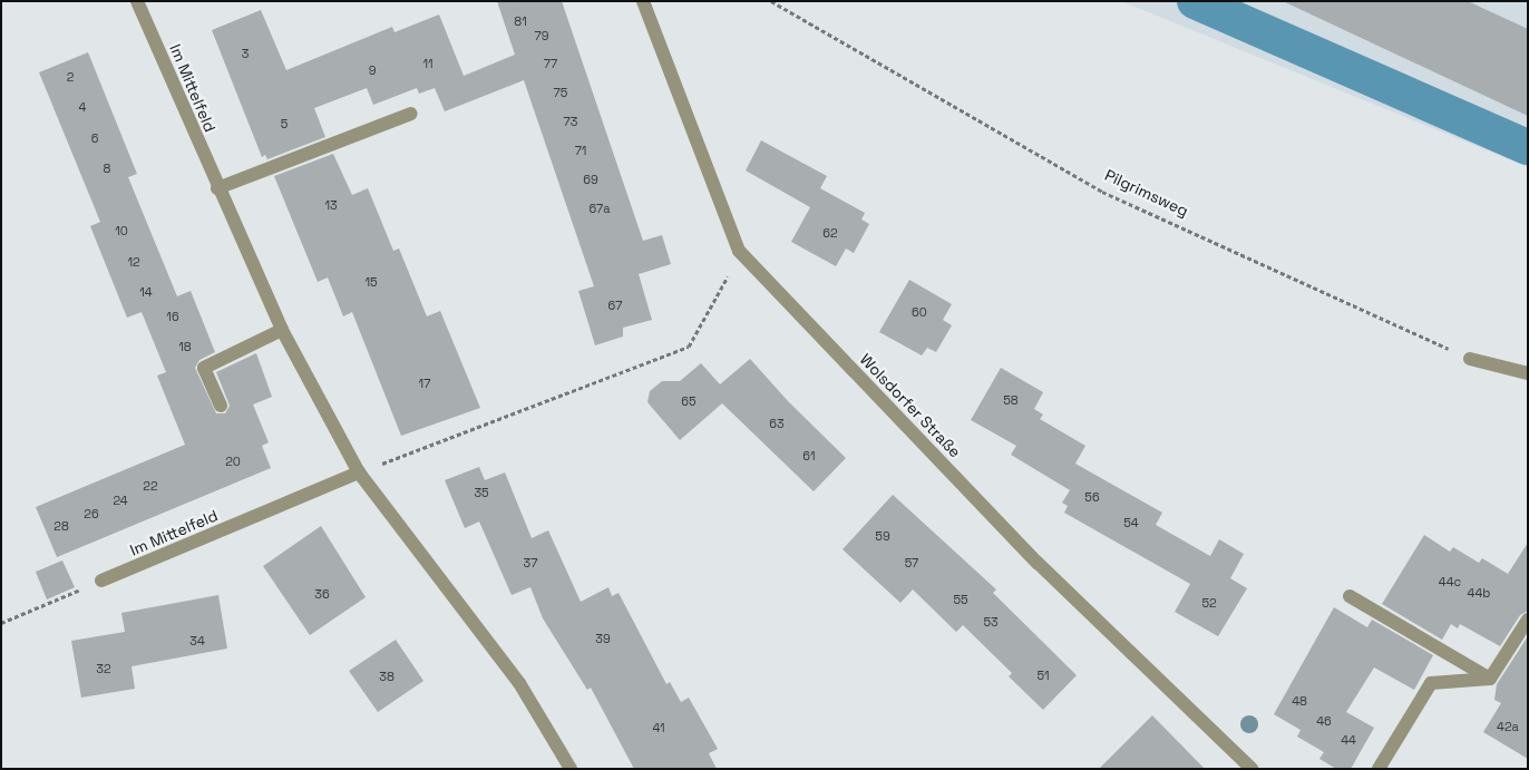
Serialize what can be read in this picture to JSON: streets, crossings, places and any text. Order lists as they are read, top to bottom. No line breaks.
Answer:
{"streets":{"street":["Im Mittelfeld","Wolsdorfer Straße"],"path":["Pilgrimsweg"]},"house_numbers":["81","79","3","11","77","9","2","75","4","73","5","6","71","8","69","13","67a","10","62","12","15","14","67","60","16","18","17","58","65","63","61","20","22","35","56","24","26","54","28","59","37","57","44c","44b","36","55","52","53","39","34","32","51","38","48","46","42a","41","44"]}
